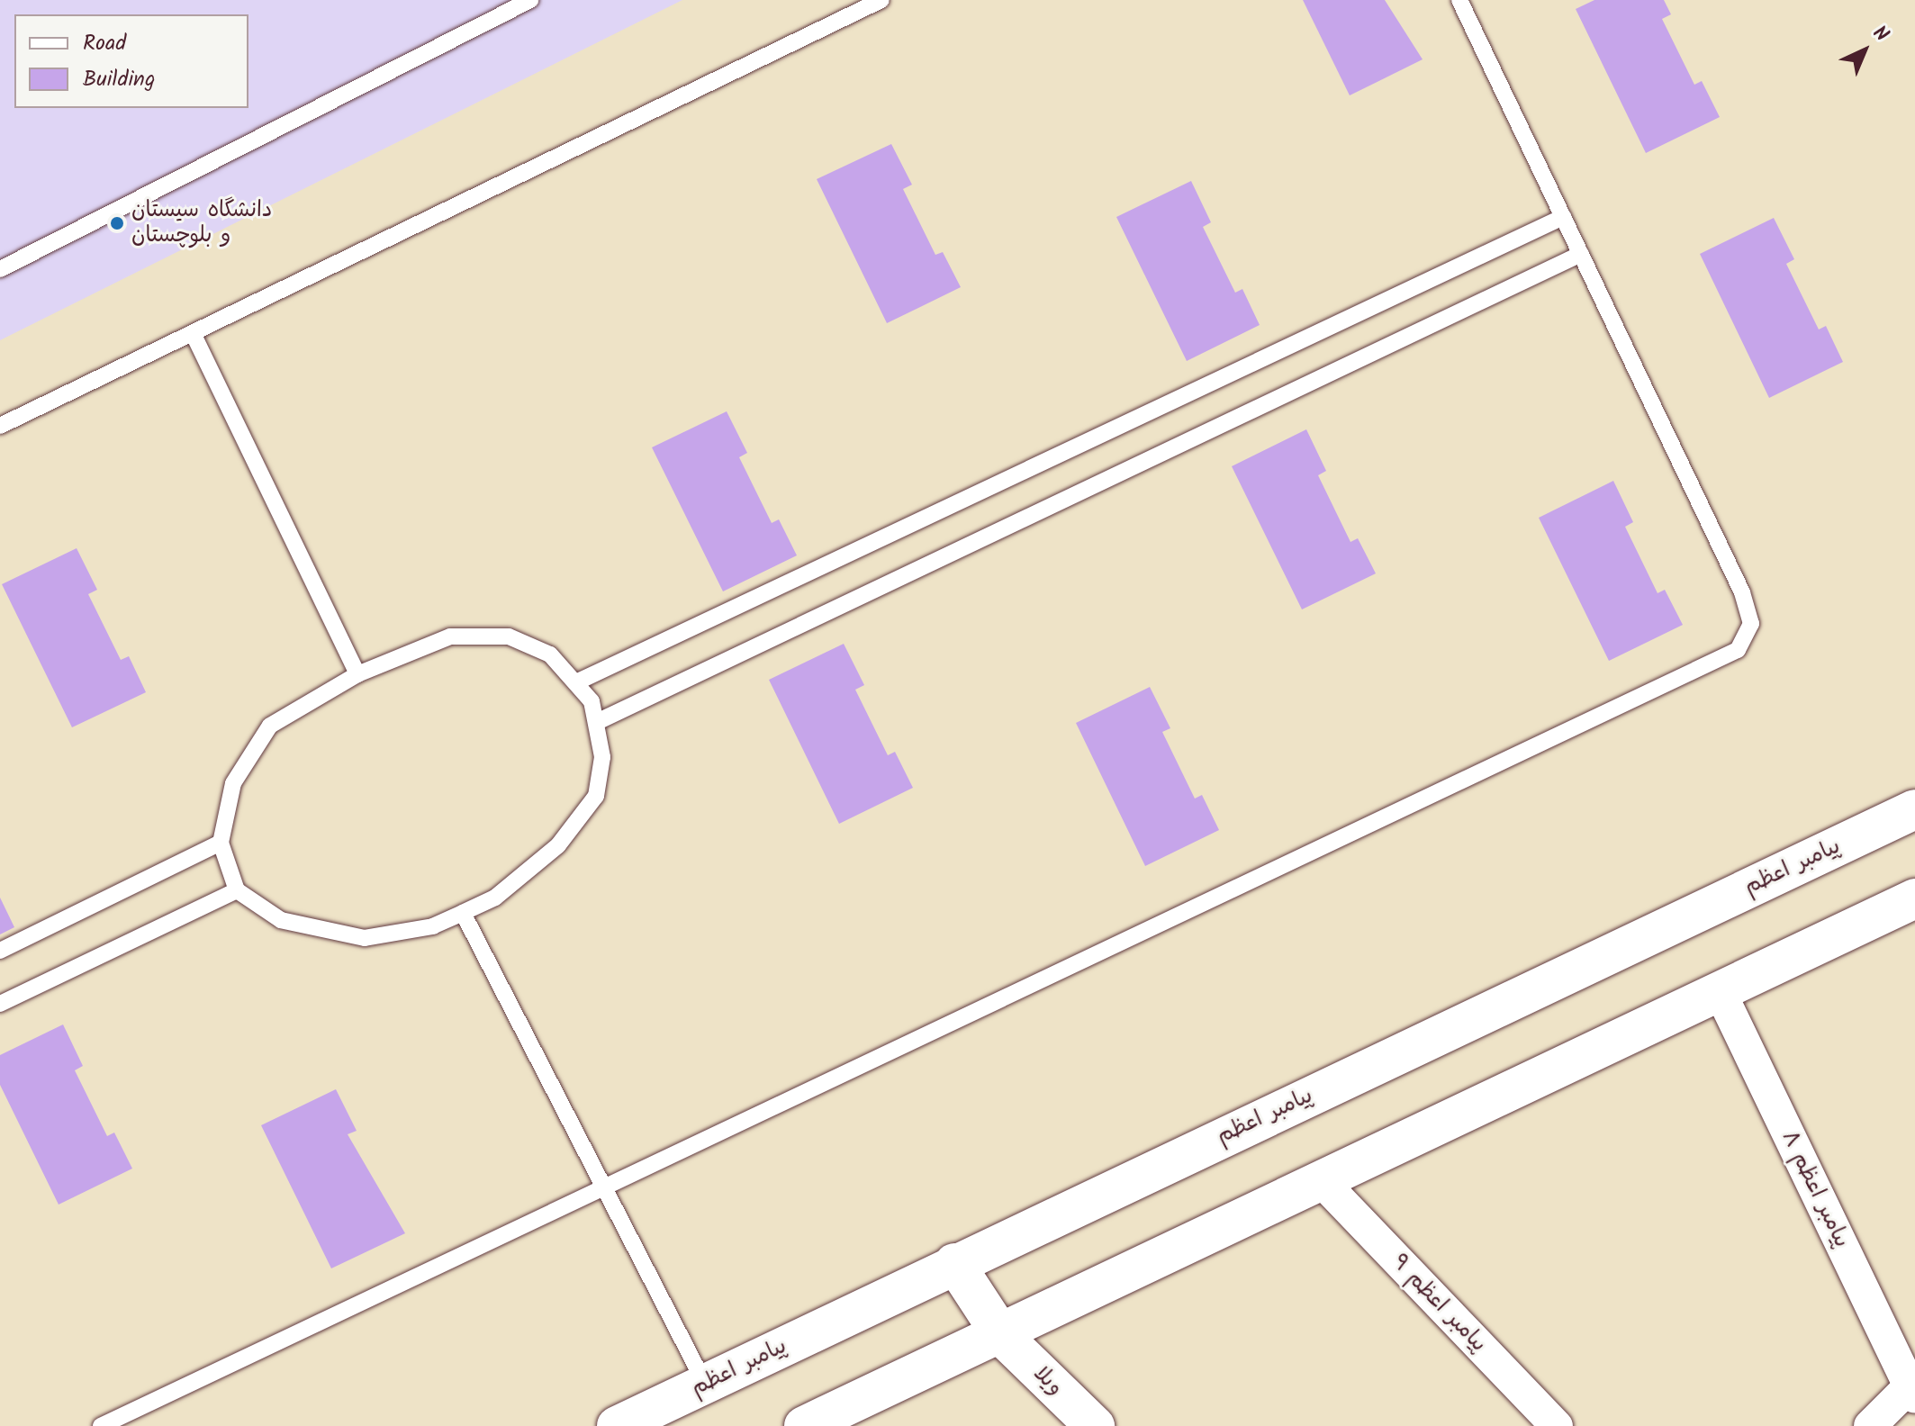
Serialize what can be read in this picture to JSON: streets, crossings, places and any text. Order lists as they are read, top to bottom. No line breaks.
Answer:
{"streets":{"main road":["پیامبر اعظم","ویلا"],"street":["پیامبر اعظم ۸","پیامبر اعظم ۹"]},"crossings":[["پیامبر اعظم","ویلا"]],"places":["دانشگاه سیستان و بلوچستان"],"legend":["Road","Building"],"north":"top right"}
